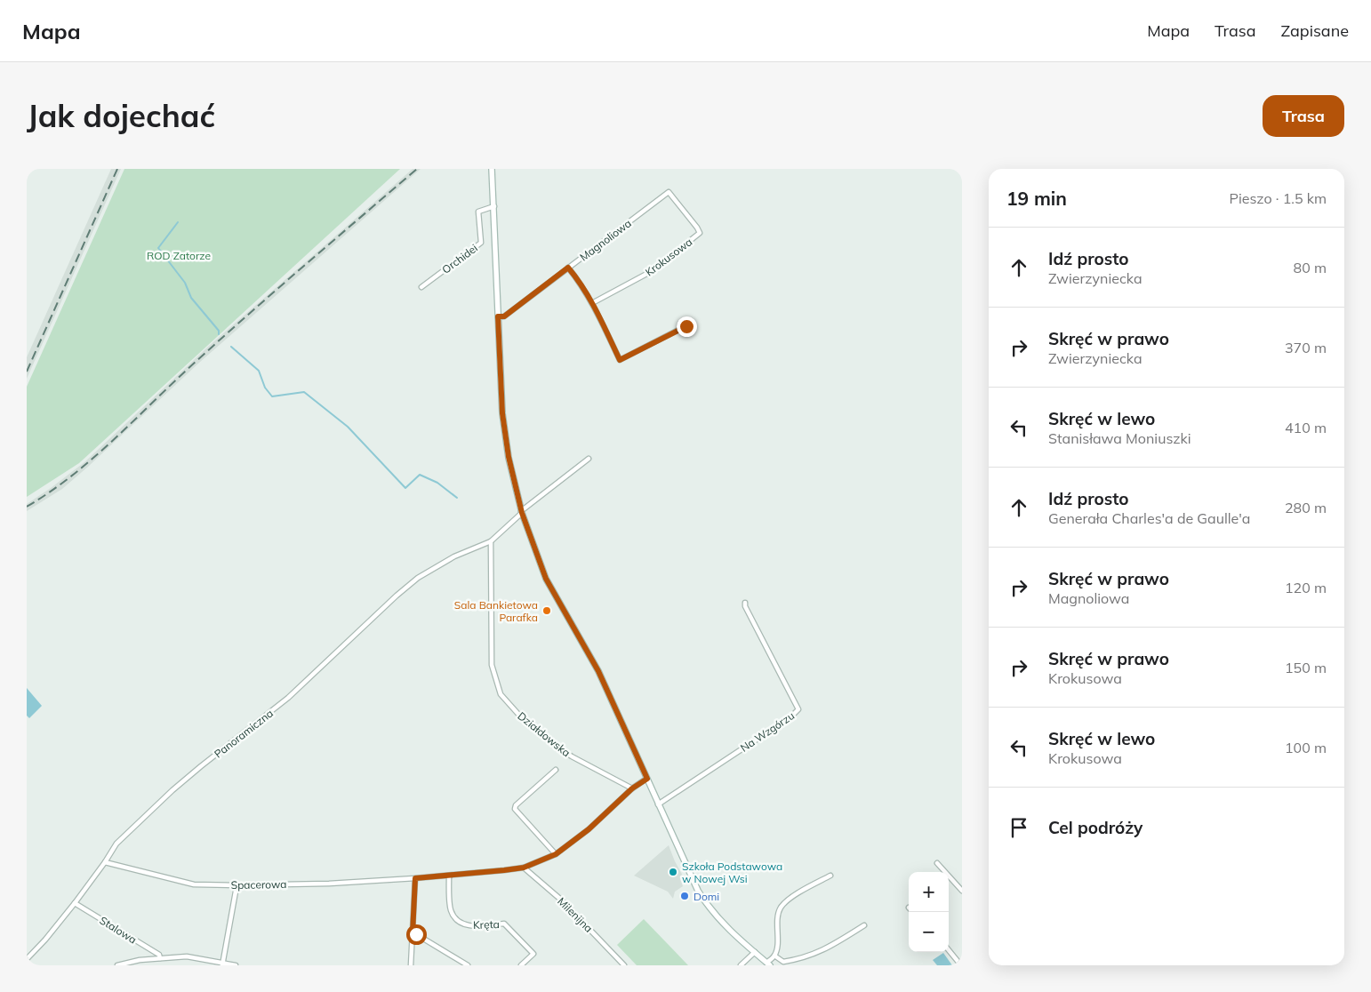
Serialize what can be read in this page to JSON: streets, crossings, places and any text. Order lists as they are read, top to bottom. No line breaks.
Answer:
{"streets":{"street":["Magnoliowa","Krokusowa","Orchidei","Na Wzgórzu","Panoramiczna","Działdowska","Spacerowa","Milenijna","Kręta","Stalowa"]},"crossings":[["Magnoliowa","Krokusowa"],["Panoramiczna","Działdowska"],["Panoramiczna","Spacerowa"],["Panoramiczna","Stalowa"],["Działdowska","Spacerowa"],["Spacerowa","Milenijna"],["Spacerowa","Kręta"]],"parks":["ROD Zatorze"],"places":["Sala Bankietowa Parafka","Szkoła Podstawowa w Nowej Wsi","Domi"],"page":{"header":"Mapa","nav":["Mapa","Trasa","Zapisane"],"buttons":"Trasa","title":"Jak dojechać","heading":["19 min","Pieszo · 1.5 km"],"list":[["Idź prosto","Zwierzyniecka","80 m"],["Skręć w prawo","Zwierzyniecka","370 m"],["Skręć w lewo","Stanisława Moniuszki","410 m"],["Idź prosto","Generała Charles'a de Gaulle'a","280 m"],["Skręć w prawo","Magnoliowa","120 m"],["Skręć w prawo","Krokusowa","150 m"],["Skręć w lewo","Krokusowa","100 m"],"Cel podróży"],"map_buttons":["+","−"]}}
